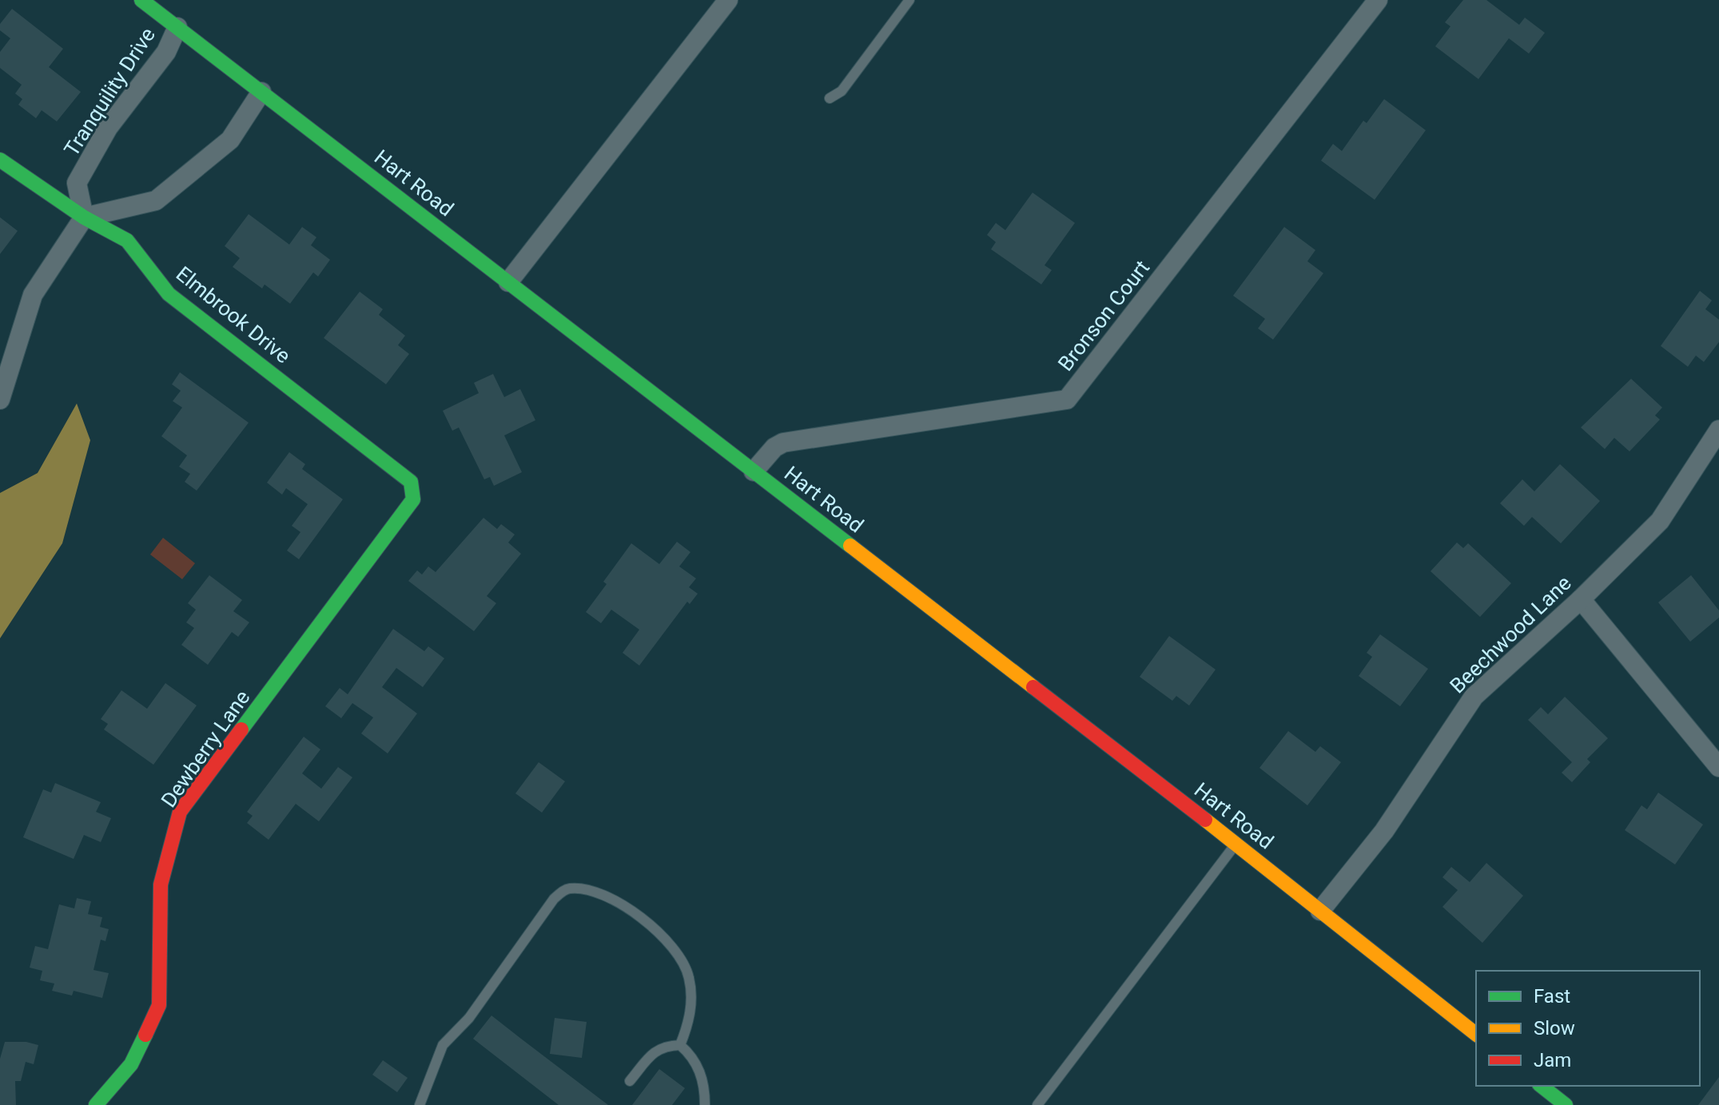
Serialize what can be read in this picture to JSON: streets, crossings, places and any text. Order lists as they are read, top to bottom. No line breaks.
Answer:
{"streets":{"street":["Tranquility Drive","Hart Road","Elmbrook Drive","Bronson Court","Beechwood Lane","Dewberry Lane"]},"crossings":[["Tranquility Drive","Hart Road"],["Tranquility Drive","Elmbrook Drive"],["Hart Road","Bronson Court"],["Hart Road","Beechwood Lane"],["Elmbrook Drive","Dewberry Lane"]],"legend":["Fast","Slow","Jam"]}
